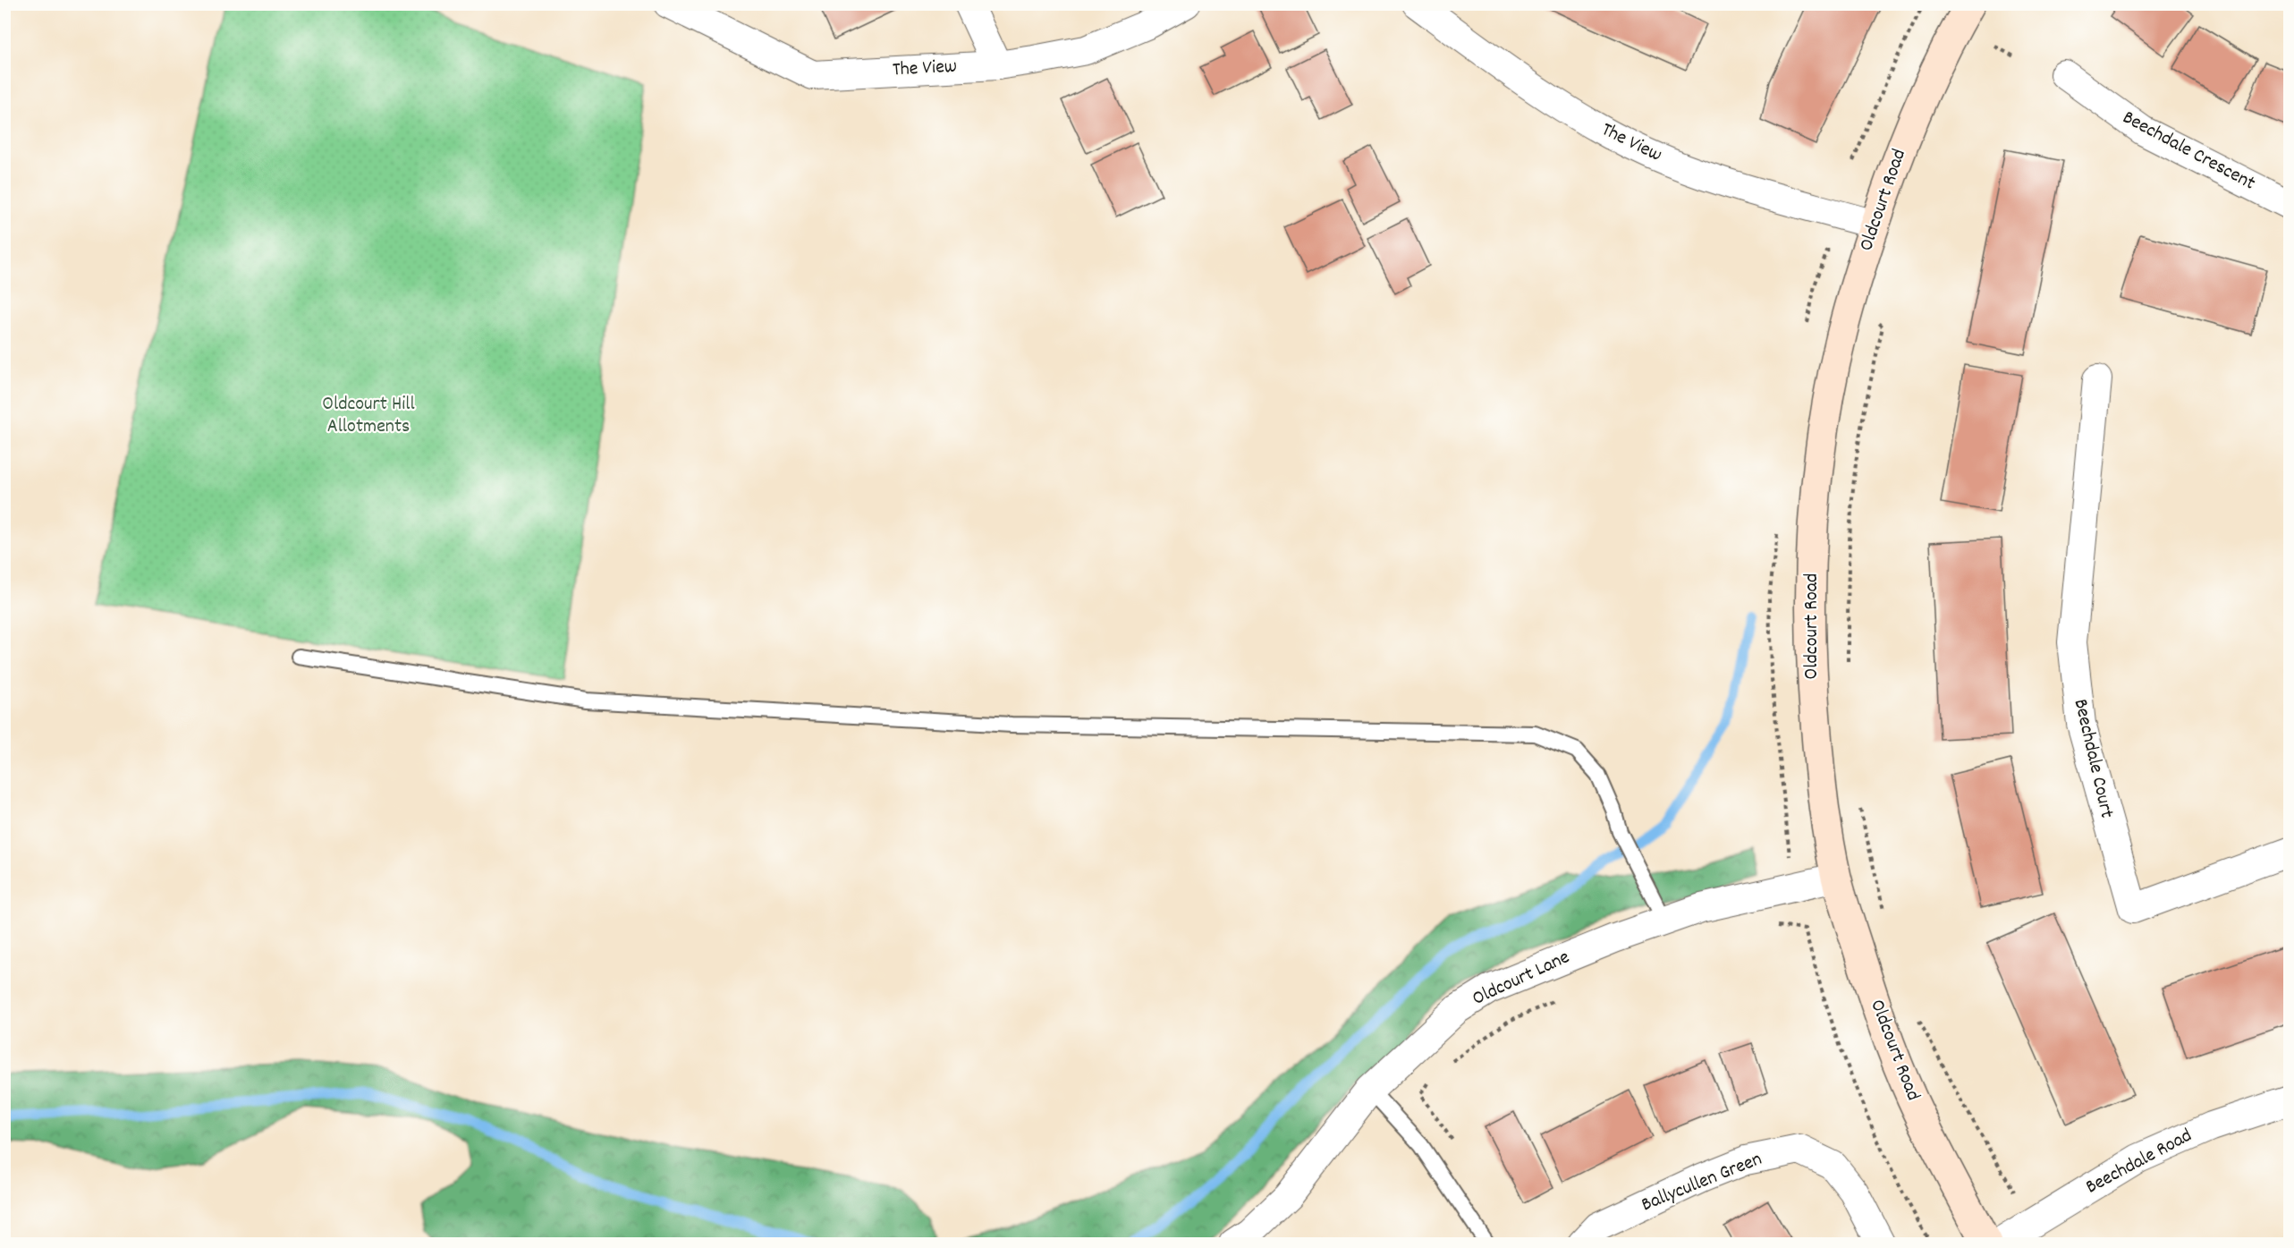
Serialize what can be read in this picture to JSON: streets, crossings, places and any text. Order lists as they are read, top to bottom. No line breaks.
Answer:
{"streets":{"street":["The View","Beechdale Crescent","Oldcourt Road","Beechdale Court","Oldcourt Lane","Beechdale Road","Ballycullen Green"]},"crossings":[["The View","Oldcourt Road"],["Oldcourt Road","Oldcourt Lane"]],"parks":["Oldcourt Hill Allotments"]}
